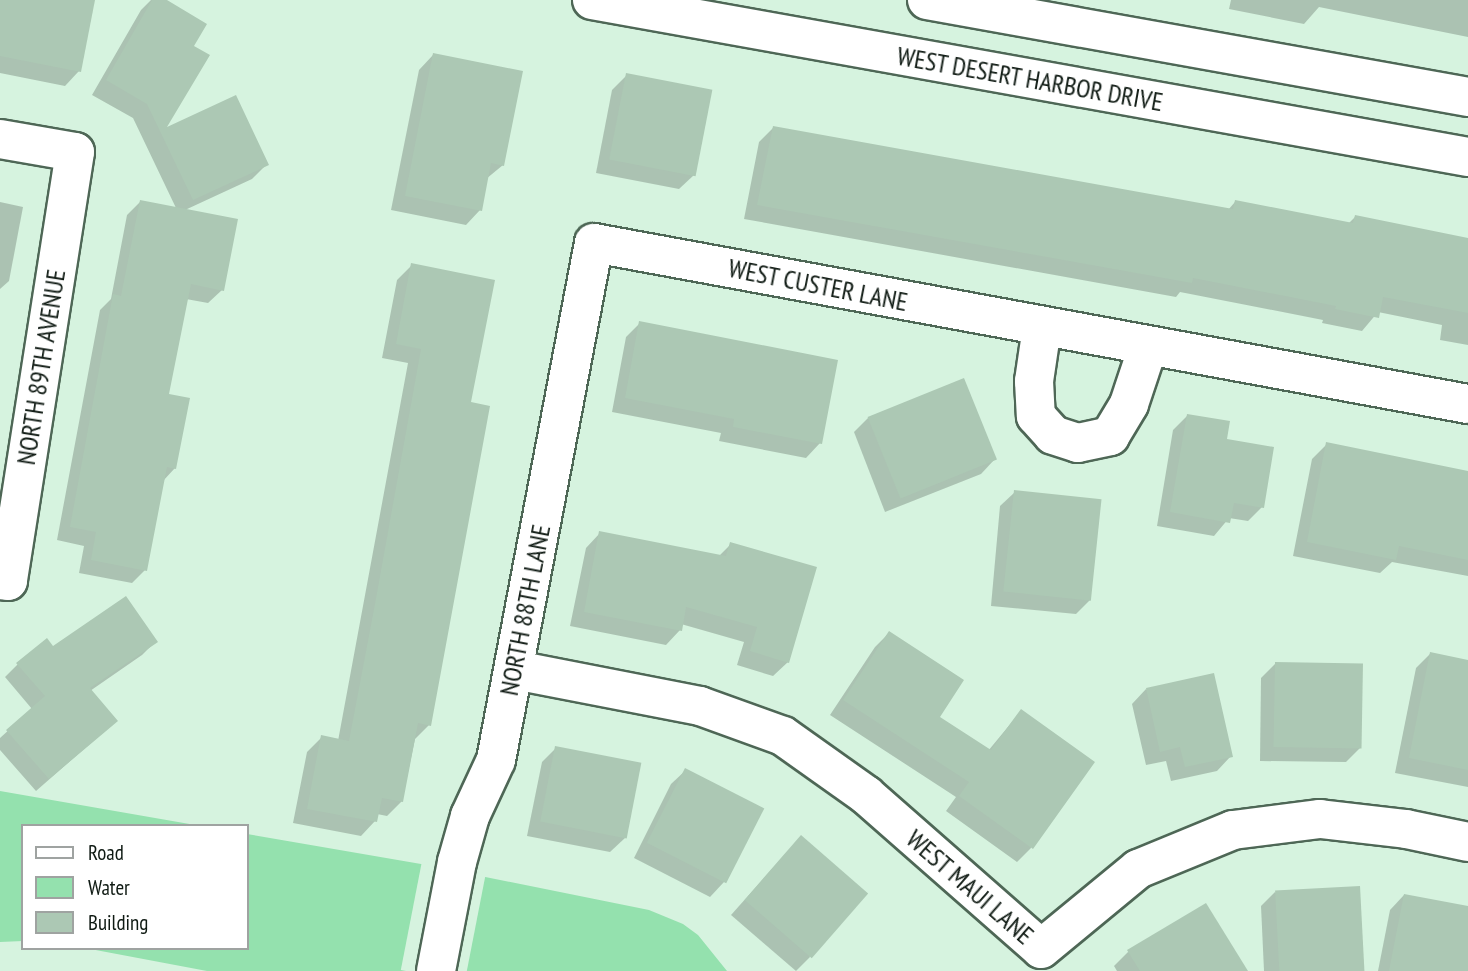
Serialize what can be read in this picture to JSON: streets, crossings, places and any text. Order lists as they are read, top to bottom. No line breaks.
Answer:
{"streets":{"street":["WEST DESERT HARBOR DRIVE","WEST CUSTER LANE","NORTH 89TH AVENUE","NORTH 88TH LANE","WEST MAUI LANE"]},"crossings":[["WEST CUSTER LANE","NORTH 88TH LANE"],["NORTH 88TH LANE","WEST MAUI LANE"]],"legend":["Road","Water","Building"]}
